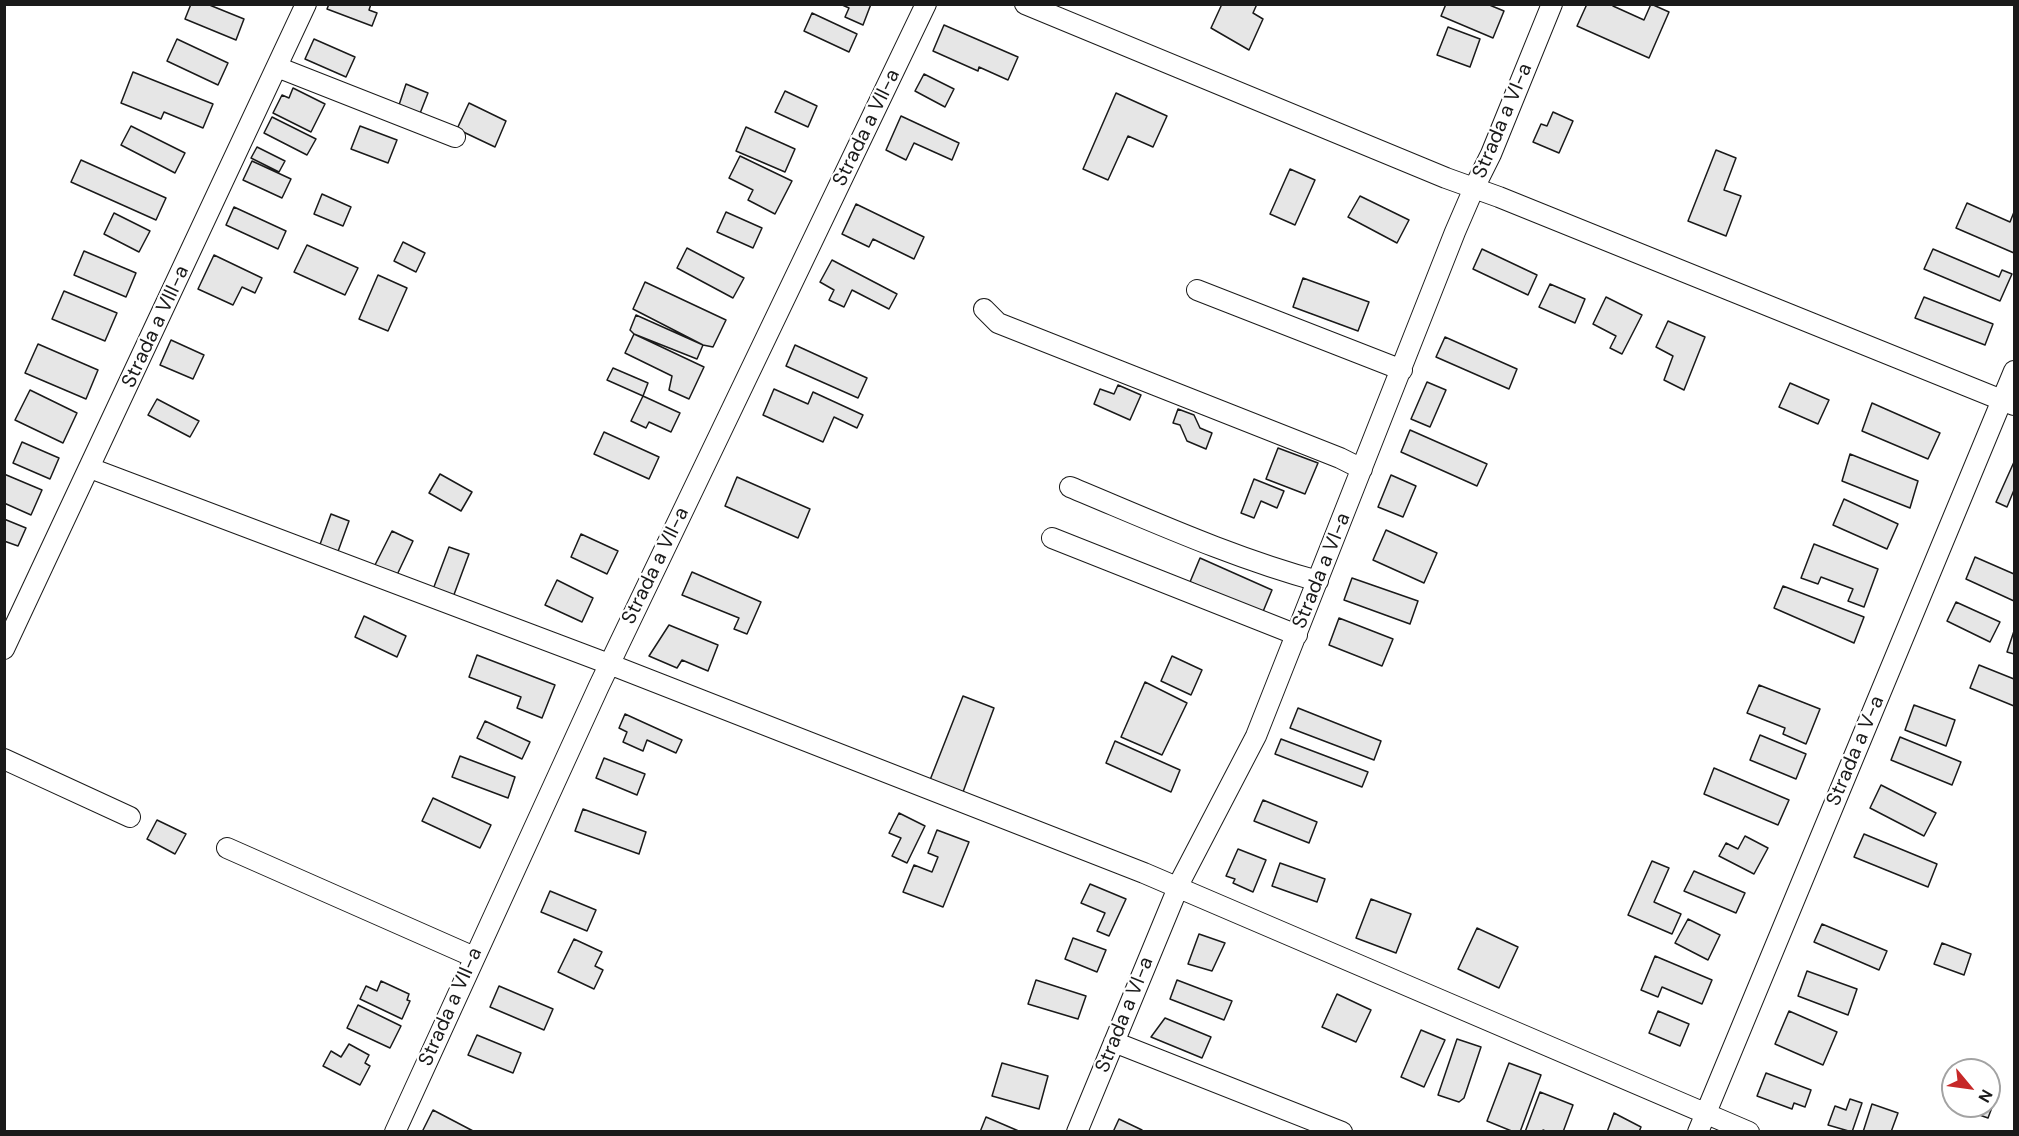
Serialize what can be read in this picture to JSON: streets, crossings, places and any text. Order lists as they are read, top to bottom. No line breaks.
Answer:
{"streets":{"street":["Strada a VI-a","Strada a VII-a","Strada a VIII-a","Strada a V-a"]},"north":"bottom right"}
